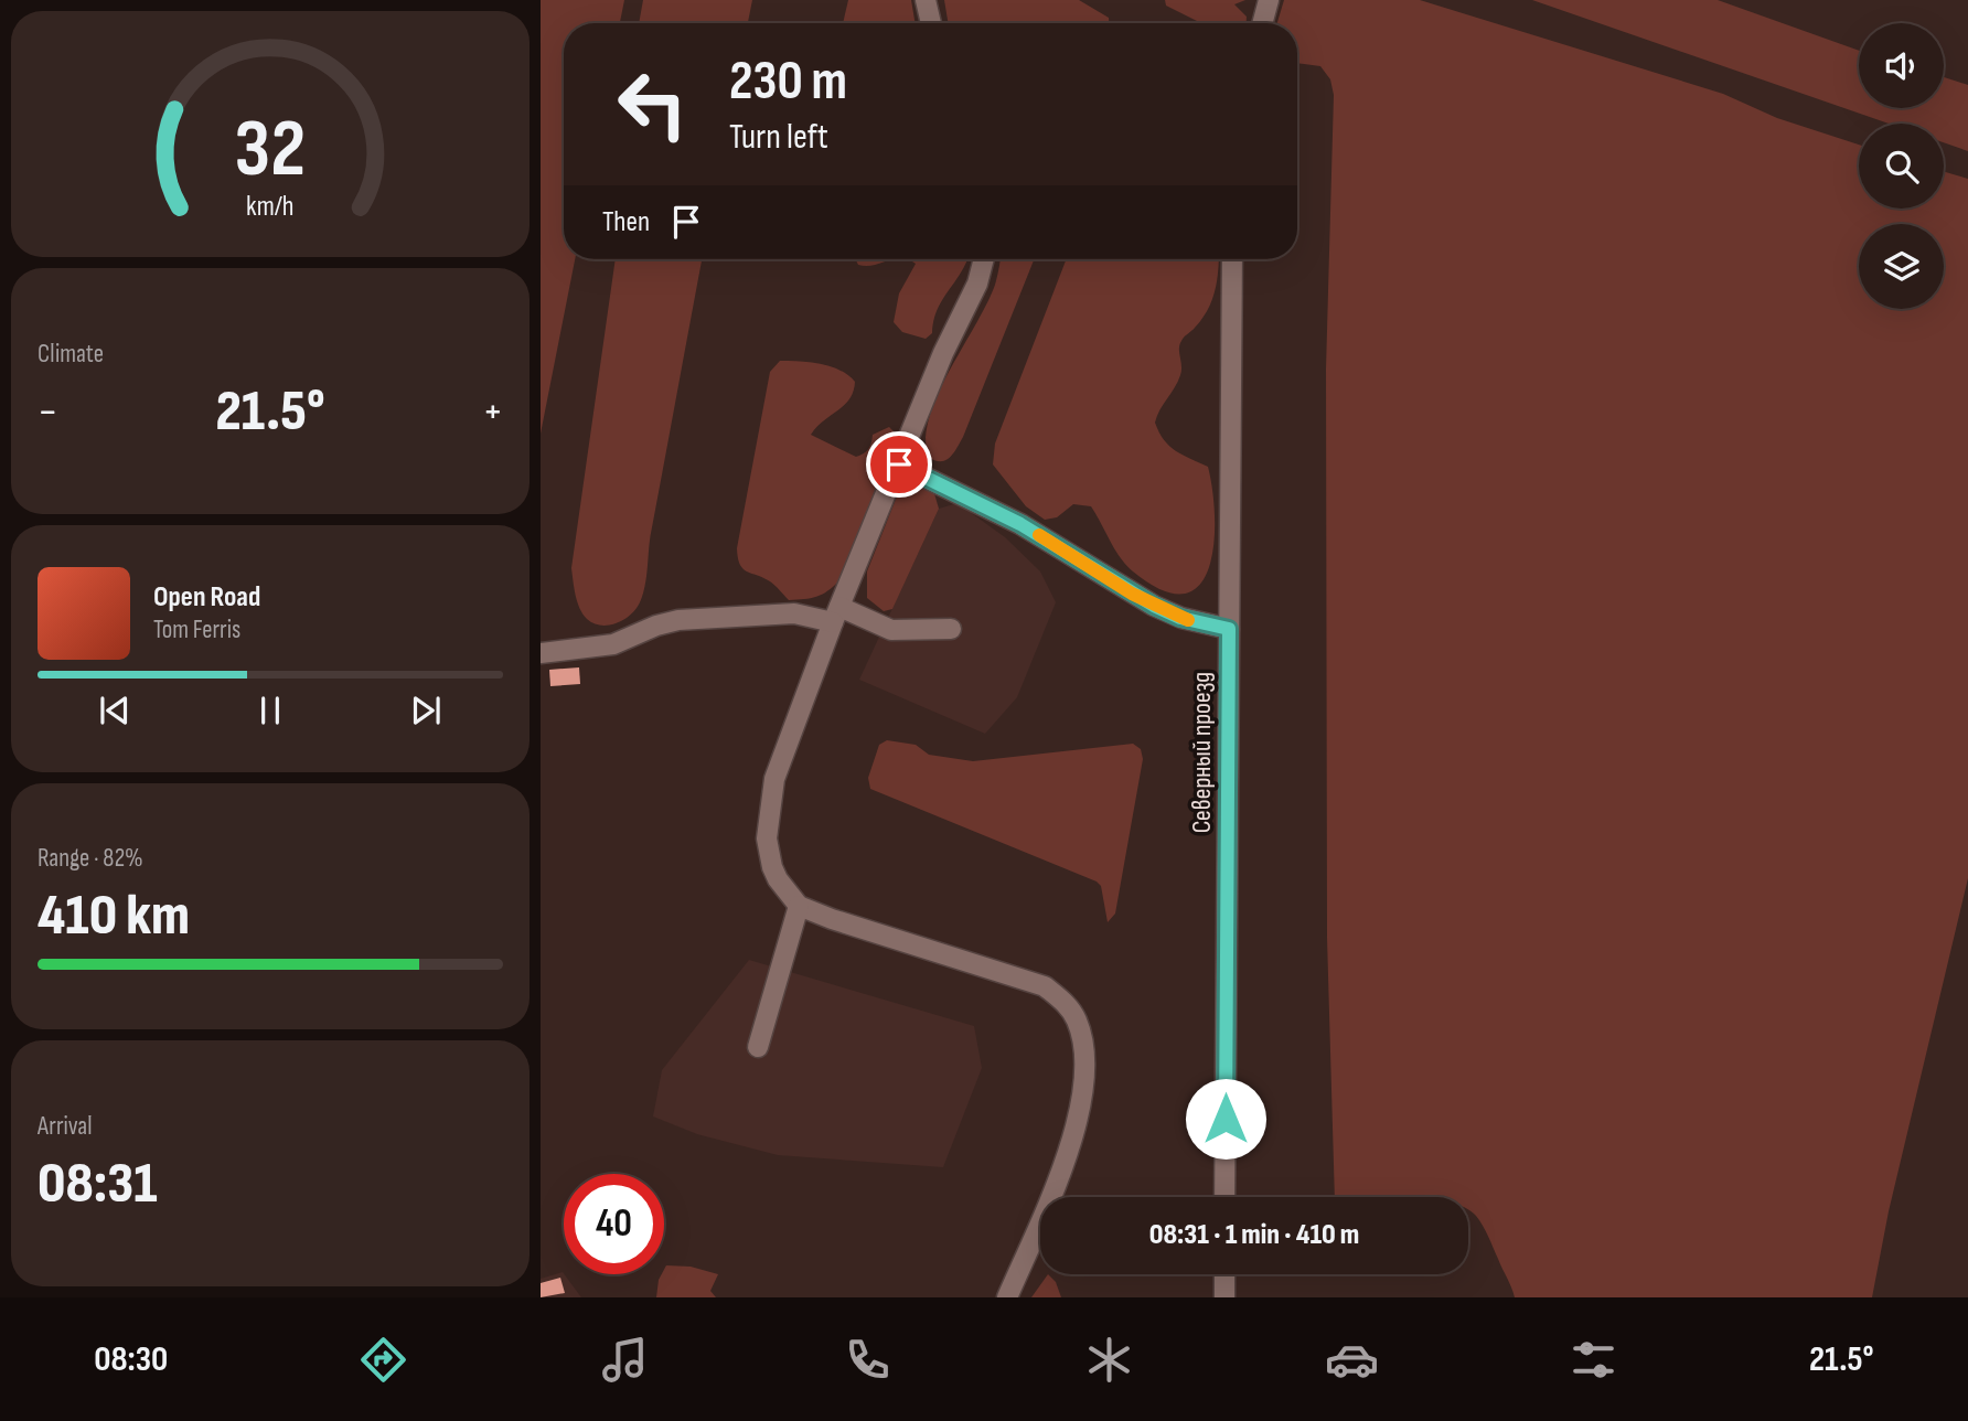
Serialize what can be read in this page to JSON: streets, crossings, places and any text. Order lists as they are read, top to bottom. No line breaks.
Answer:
{"streets":{"street":["Северный проезд"]},"page":{"turn":["230 m","Turn left"],"then":"Then","tile":["Climate",["Range · 82%","410 km"],["Arrival","08:31"]],"heat":["−","21.5°","+"],"song":["Open Road","Tom Ferris"],"limit":"40","trip":"08:31 · 1 min · 410 m","tabs":["08:30","21.5°"],"gauge":["32","km/h"]}}
